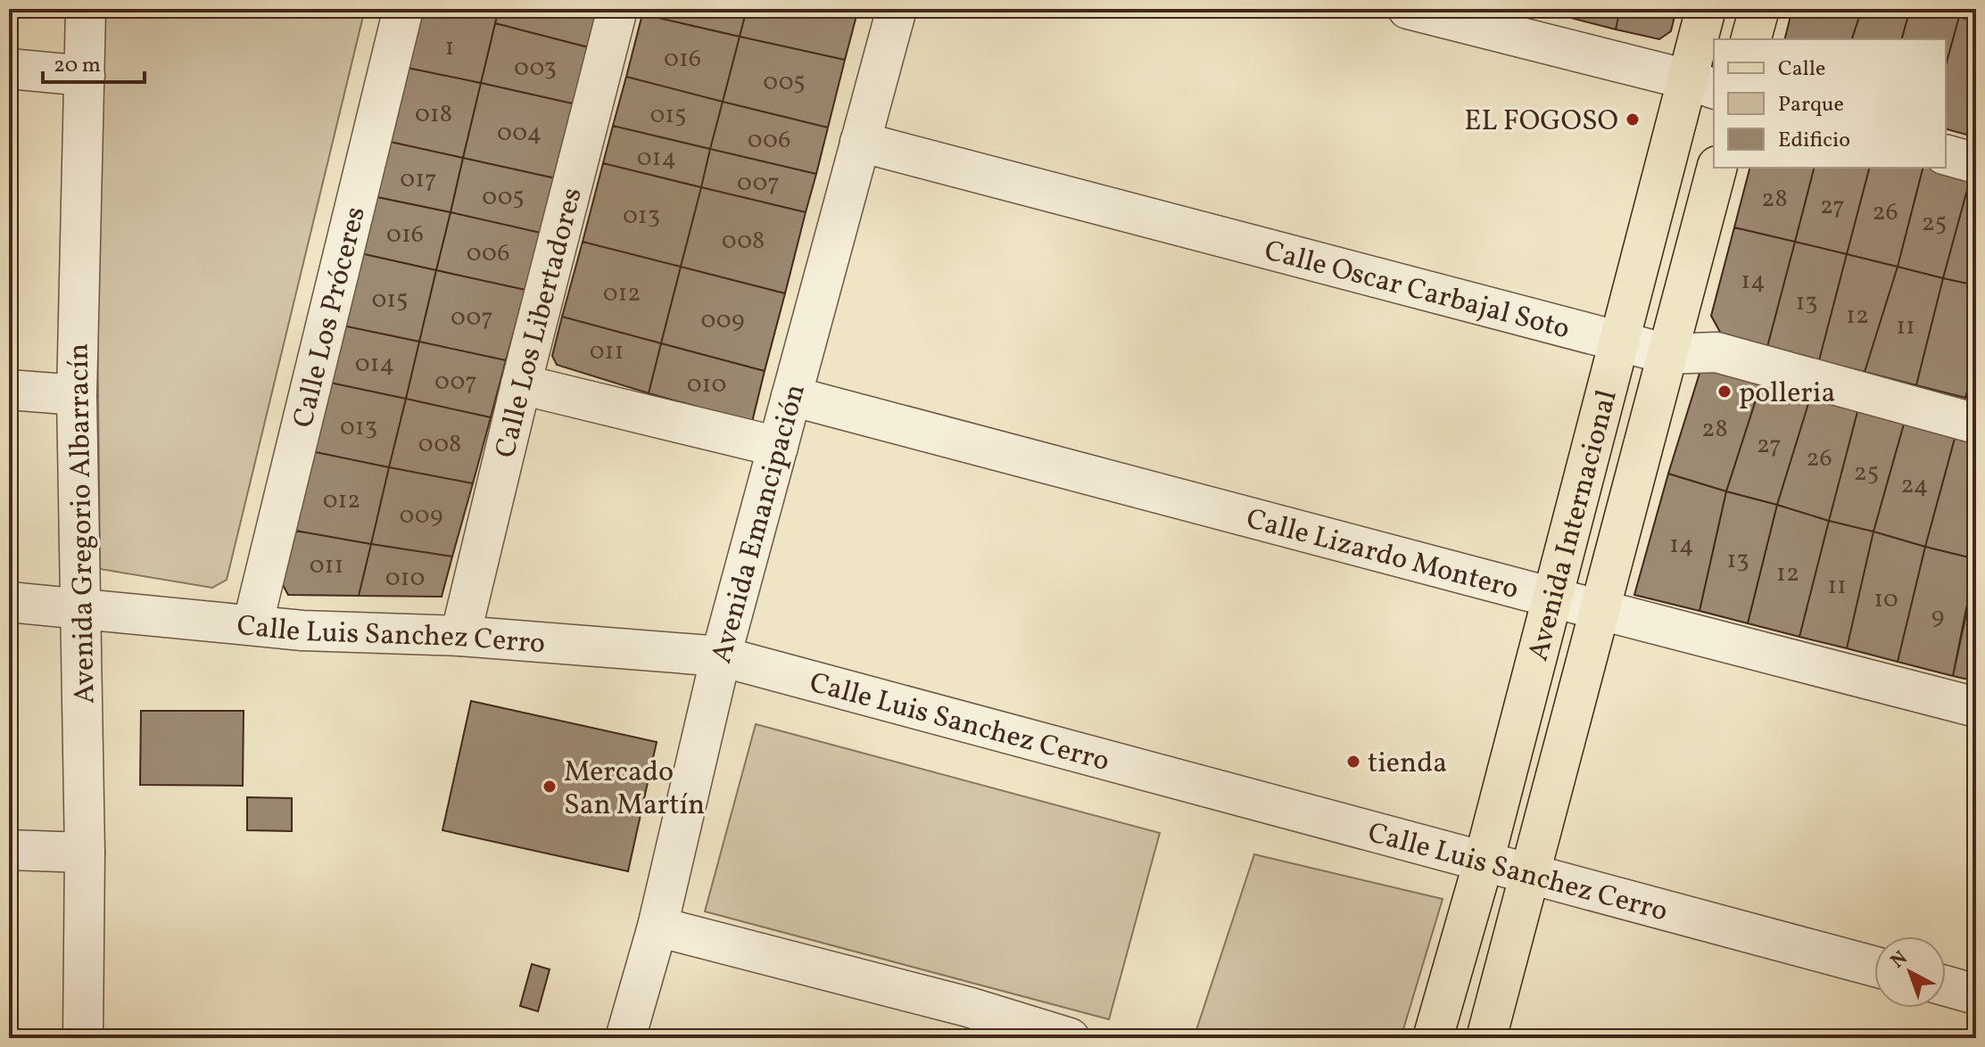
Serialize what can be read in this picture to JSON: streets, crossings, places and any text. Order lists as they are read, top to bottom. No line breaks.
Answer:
{"streets":{"main road":["Avenida Internacional"],"street":["Calle Oscar Carbajal Soto","Calle Los Próceres","Calle Los Libertadores","Avenida Emancipación","Avenida Gregorio Albarracín","Calle Lizardo Montero","Calle Luis Sanchez Cerro"]},"crossings":[["Calle Oscar Carbajal Soto","Avenida Emancipación"],["Calle Oscar Carbajal Soto","Avenida Internacional"],["Calle Los Próceres","Calle Luis Sanchez Cerro"],["Calle Los Libertadores","Calle Luis Sanchez Cerro"],["Avenida Emancipación","Calle Lizardo Montero"],["Avenida Emancipación","Calle Luis Sanchez Cerro"],["Avenida Gregorio Albarracín","Calle Luis Sanchez Cerro"],["Avenida Internacional","Calle Lizardo Montero"],["Avenida Internacional","Calle Luis Sanchez Cerro"]],"places":["EL FOGOSO","polleria","tienda","Mercado San Martín"],"house_numbers":["1","016","003","005","018","015","004","006","014","017","007","005","28","27","26","013","25","016","008","006","14","012","015","13","12","007","009","11","011","014","007","010","013","28","008","27","26","25","24","012","009","14","13","011","12","010","11","10","9"],"legend":["Calle","Parque","Edificio"],"scale_bar":"20 m","north":"top left"}
